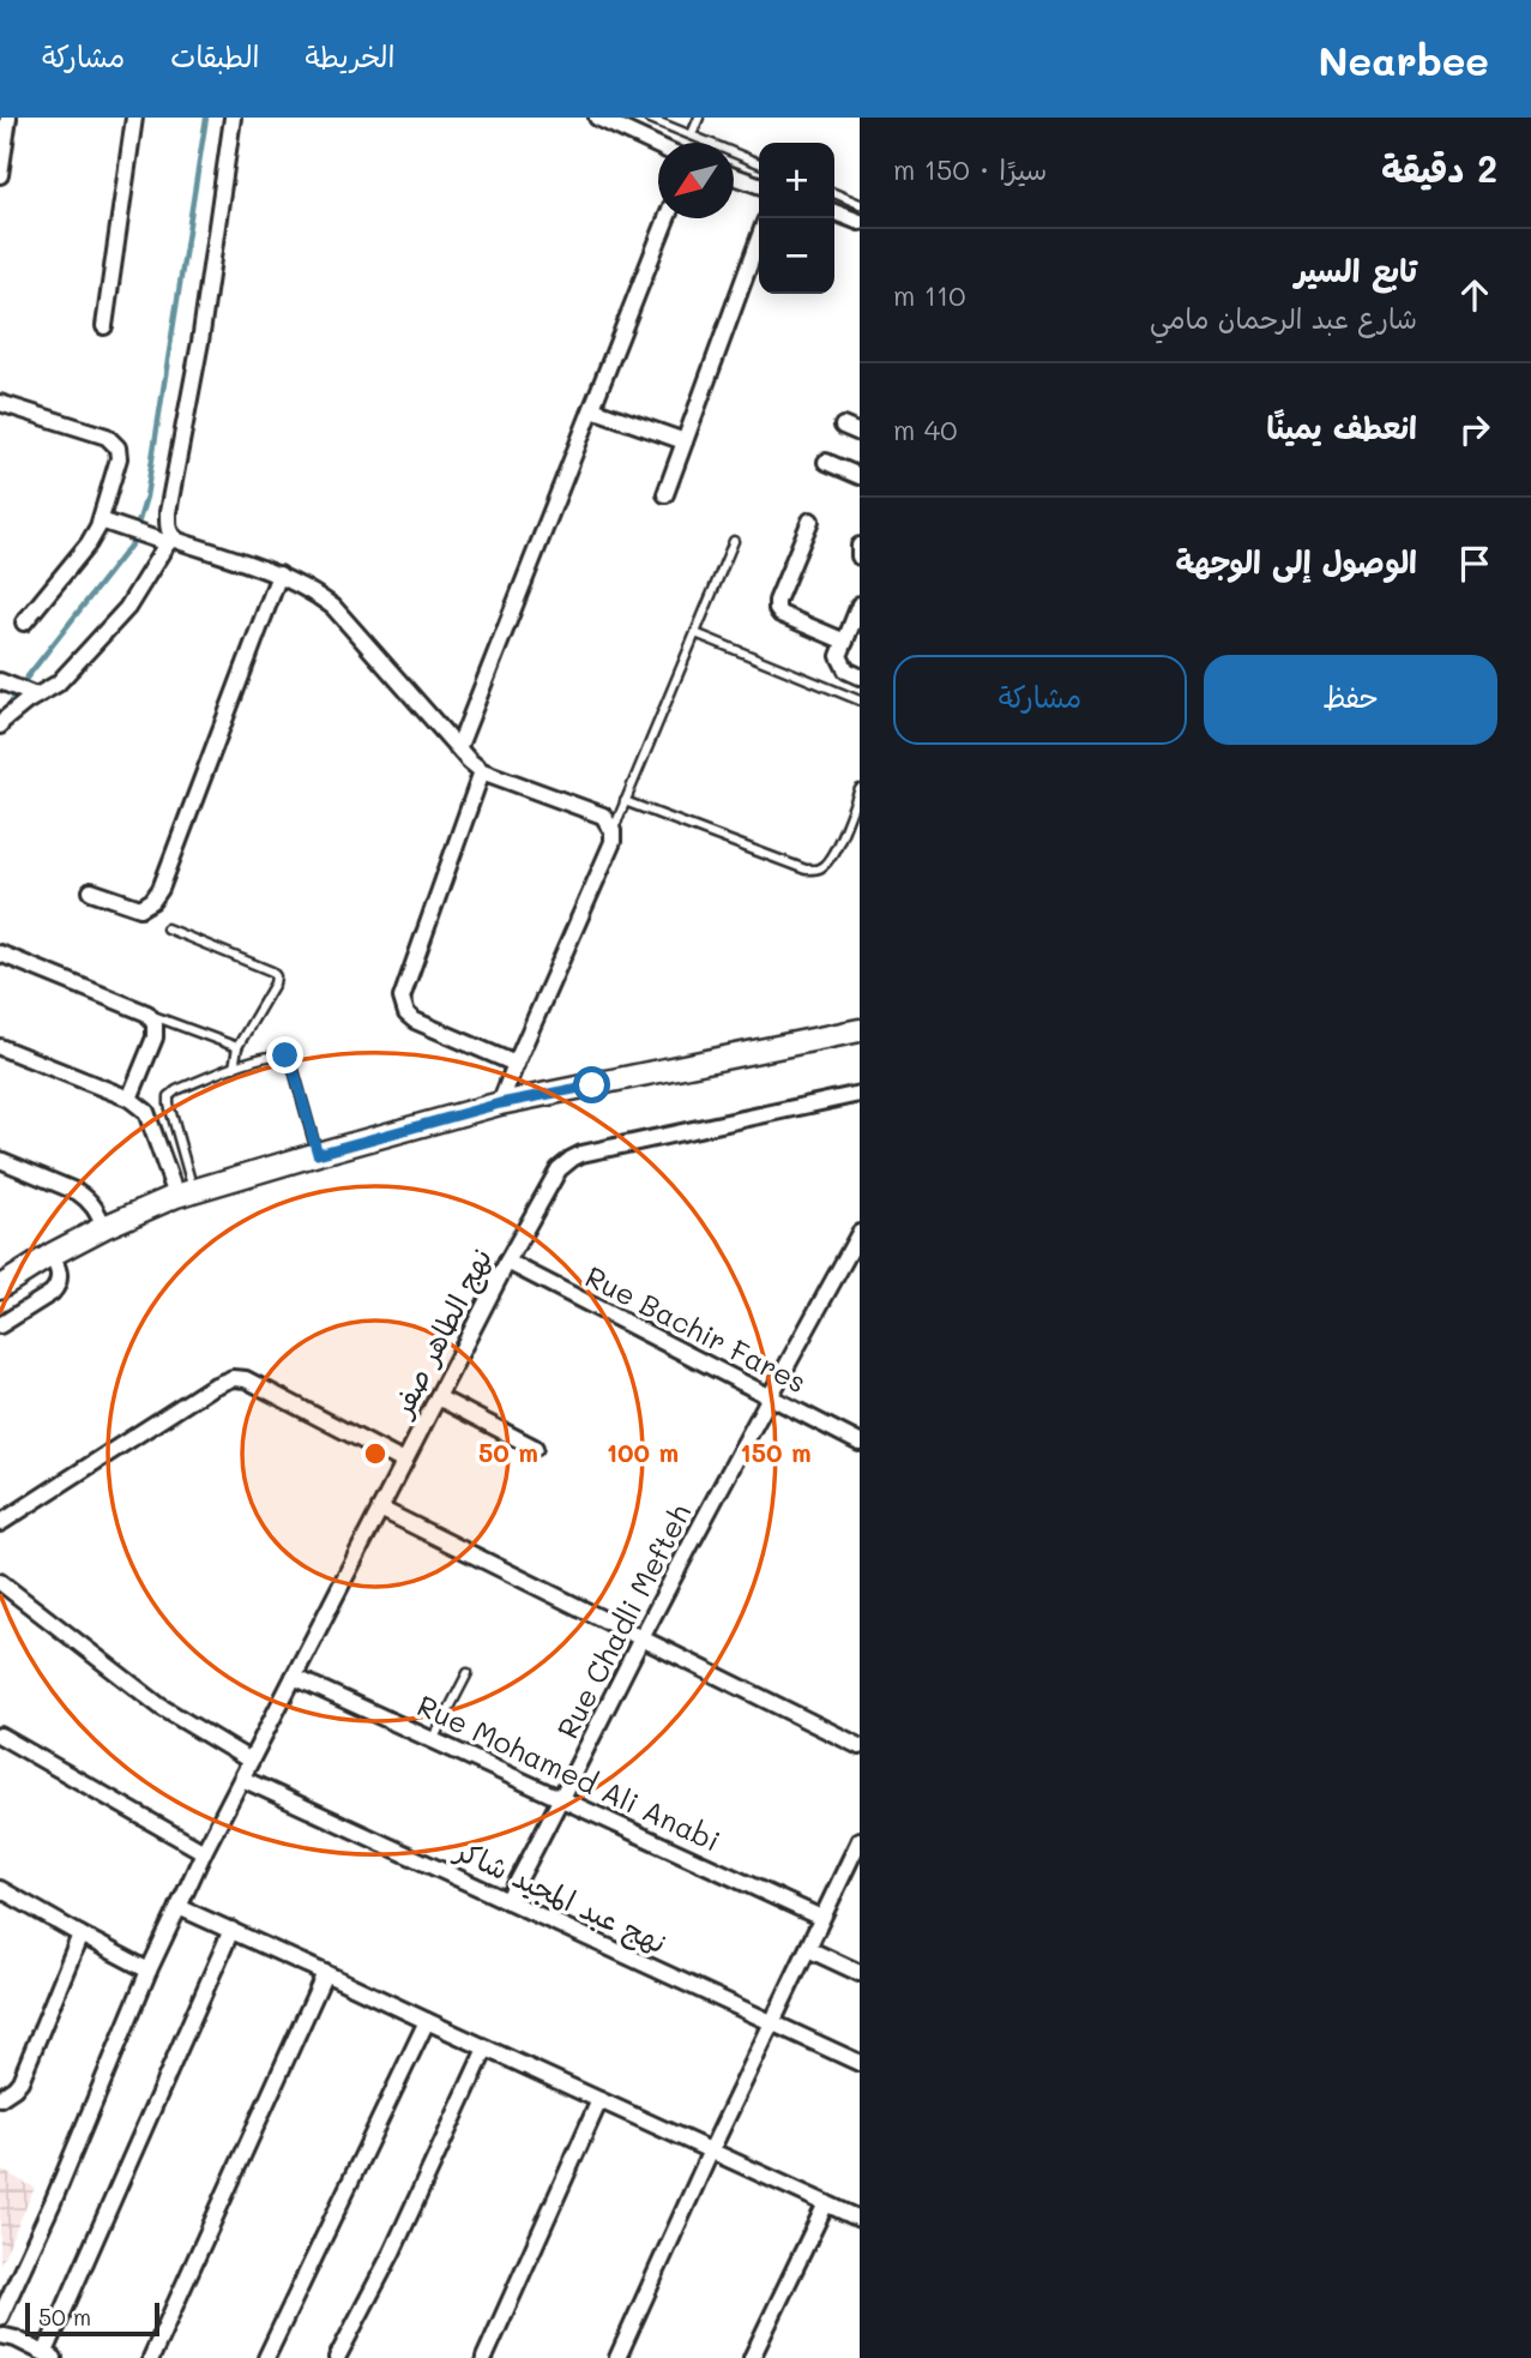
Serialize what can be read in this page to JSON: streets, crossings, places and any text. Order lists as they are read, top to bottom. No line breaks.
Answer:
{"streets":{"street":["Rue Bachir Fares","نهج الطاهر صفر","Rue Chadli Mefteh","Rue Mohamed Ali Anabi","نهج عبد المجيد شاكر"]},"crossings":[["Rue Bachir Fares","نهج الطاهر صفر"],["Rue Bachir Fares","Rue Chadli Mefteh"],["نهج الطاهر صفر","Rue Mohamed Ali Anabi"],["نهج الطاهر صفر","نهج عبد المجيد شاكر"],["Rue Chadli Mefteh","Rue Mohamed Ali Anabi"],["Rue Chadli Mefteh","نهج عبد المجيد شاكر"]],"scale_bar":"50 m","north":"bottom left","page":{"header":"Nearbee","nav":["الخريطة","الطبقات","مشاركة"],"heading":["2 دقيقة","سيرًا · 150 m"],"map_buttons":["+","−"],"list":[["تابع السير","شارع عبد الرحمان مامي","110 m"],["انعطف يمينًا","40 m"],"الوصول إلى الوجهة"],"buttons":["حفظ","مشاركة"],"scale":"50 m"},"rings":["50 m","100 m","150 m"]}
